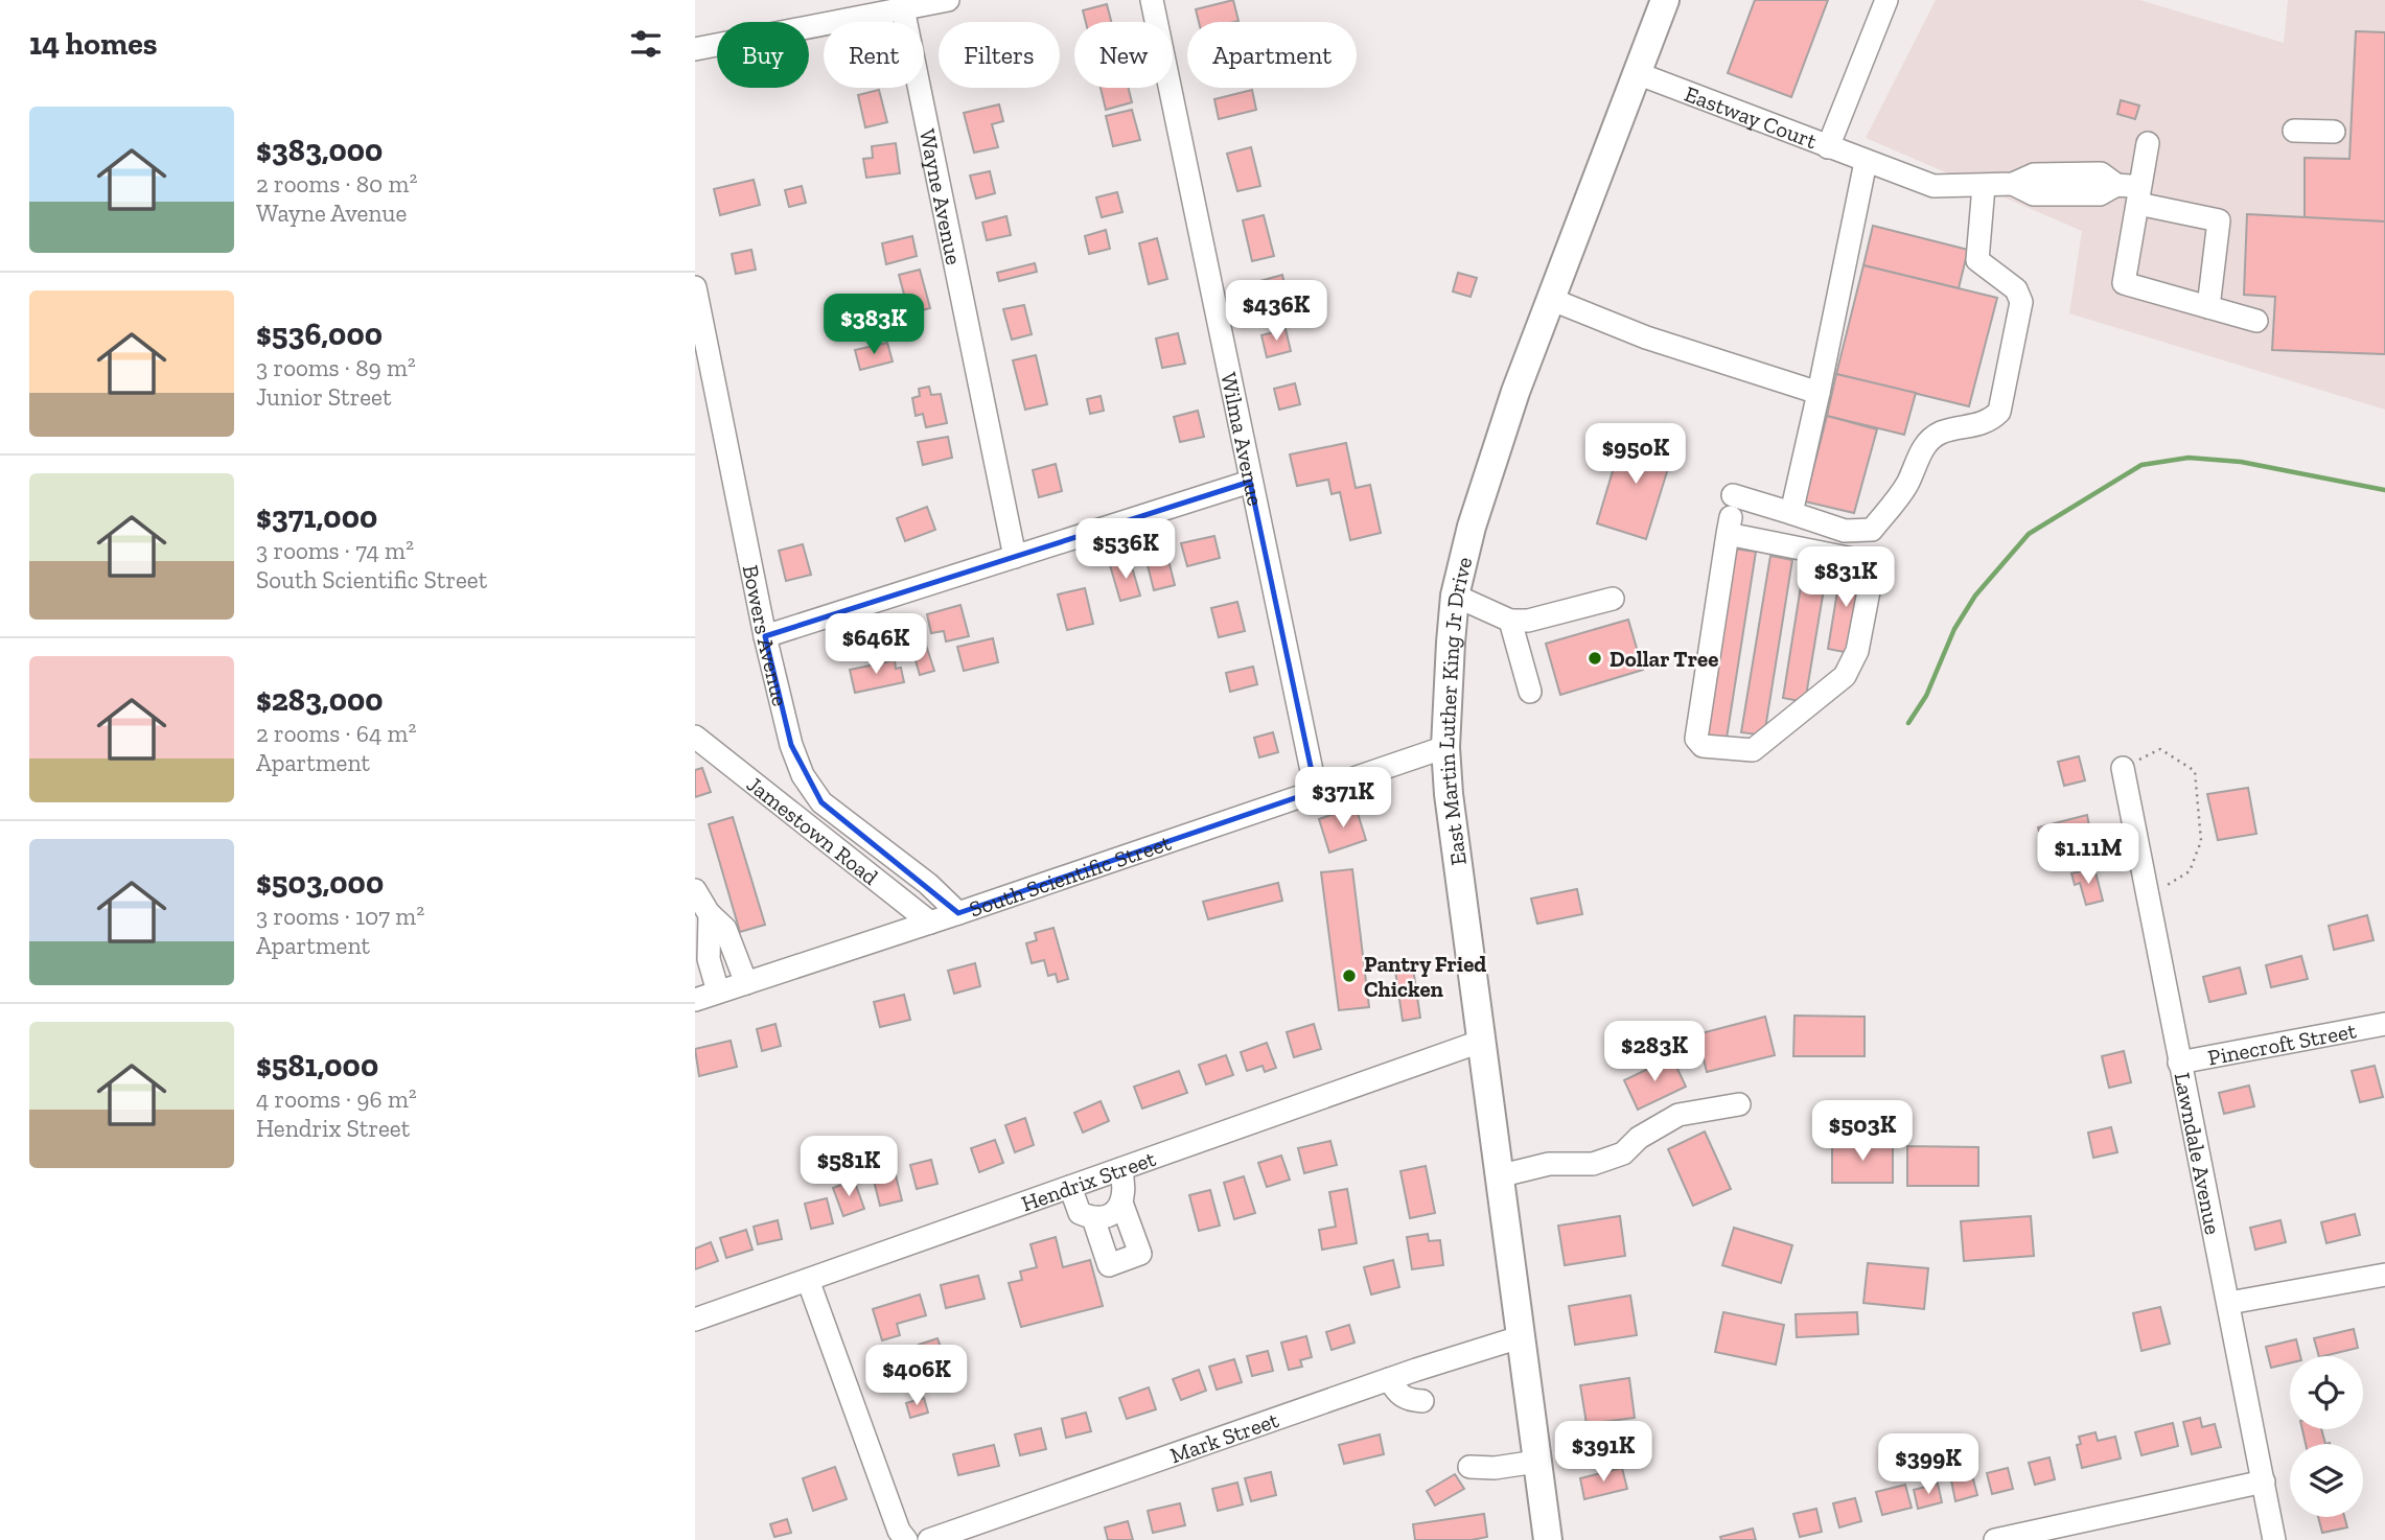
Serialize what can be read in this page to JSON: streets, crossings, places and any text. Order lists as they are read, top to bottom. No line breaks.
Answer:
{"streets":{"main road":["East Martin Luther King Jr Drive"],"street":["Eastway Court","Wayne Avenue","Wilma Avenue","Bowers Avenue","Jamestown Road","South Scientific Street","Pinecroft Street","Lawndale Avenue","Hendrix Street","Mark Street"]},"crossings":[["Eastway Court","East Martin Luther King Jr Drive"],["Wilma Avenue","South Scientific Street"],["Bowers Avenue","South Scientific Street"],["East Martin Luther King Jr Drive","South Scientific Street"],["East Martin Luther King Jr Drive","Hendrix Street"],["East Martin Luther King Jr Drive","Mark Street"],["Jamestown Road","South Scientific Street"],["Pinecroft Street","Lawndale Avenue"]],"places":["Dollar Tree","Pantry Fried Chicken"],"page":{"heading":"14 homes","chip":["Buy","Rent","Filters","New","Apartment"],"list":[{"name":"$383,000","note":"2 rooms · 80 m² · Wayne Avenue"},{"name":"$536,000","note":"3 rooms · 89 m² · Junior Street"},{"name":"$371,000","note":"3 rooms · 74 m² · South Scientific Street"},{"name":"$283,000","note":"2 rooms · 64 m² · Apartment"},{"name":"$503,000","note":"3 rooms · 107 m² · Apartment"},{"name":"$581,000","note":"4 rooms · 96 m² · Hendrix Street"}],"price":["$436K","$383K","$950K","$536K","$831K","$646K","$371K","$1.11M","$283K","$503K","$581K","$406K","$391K","$399K"]}}
